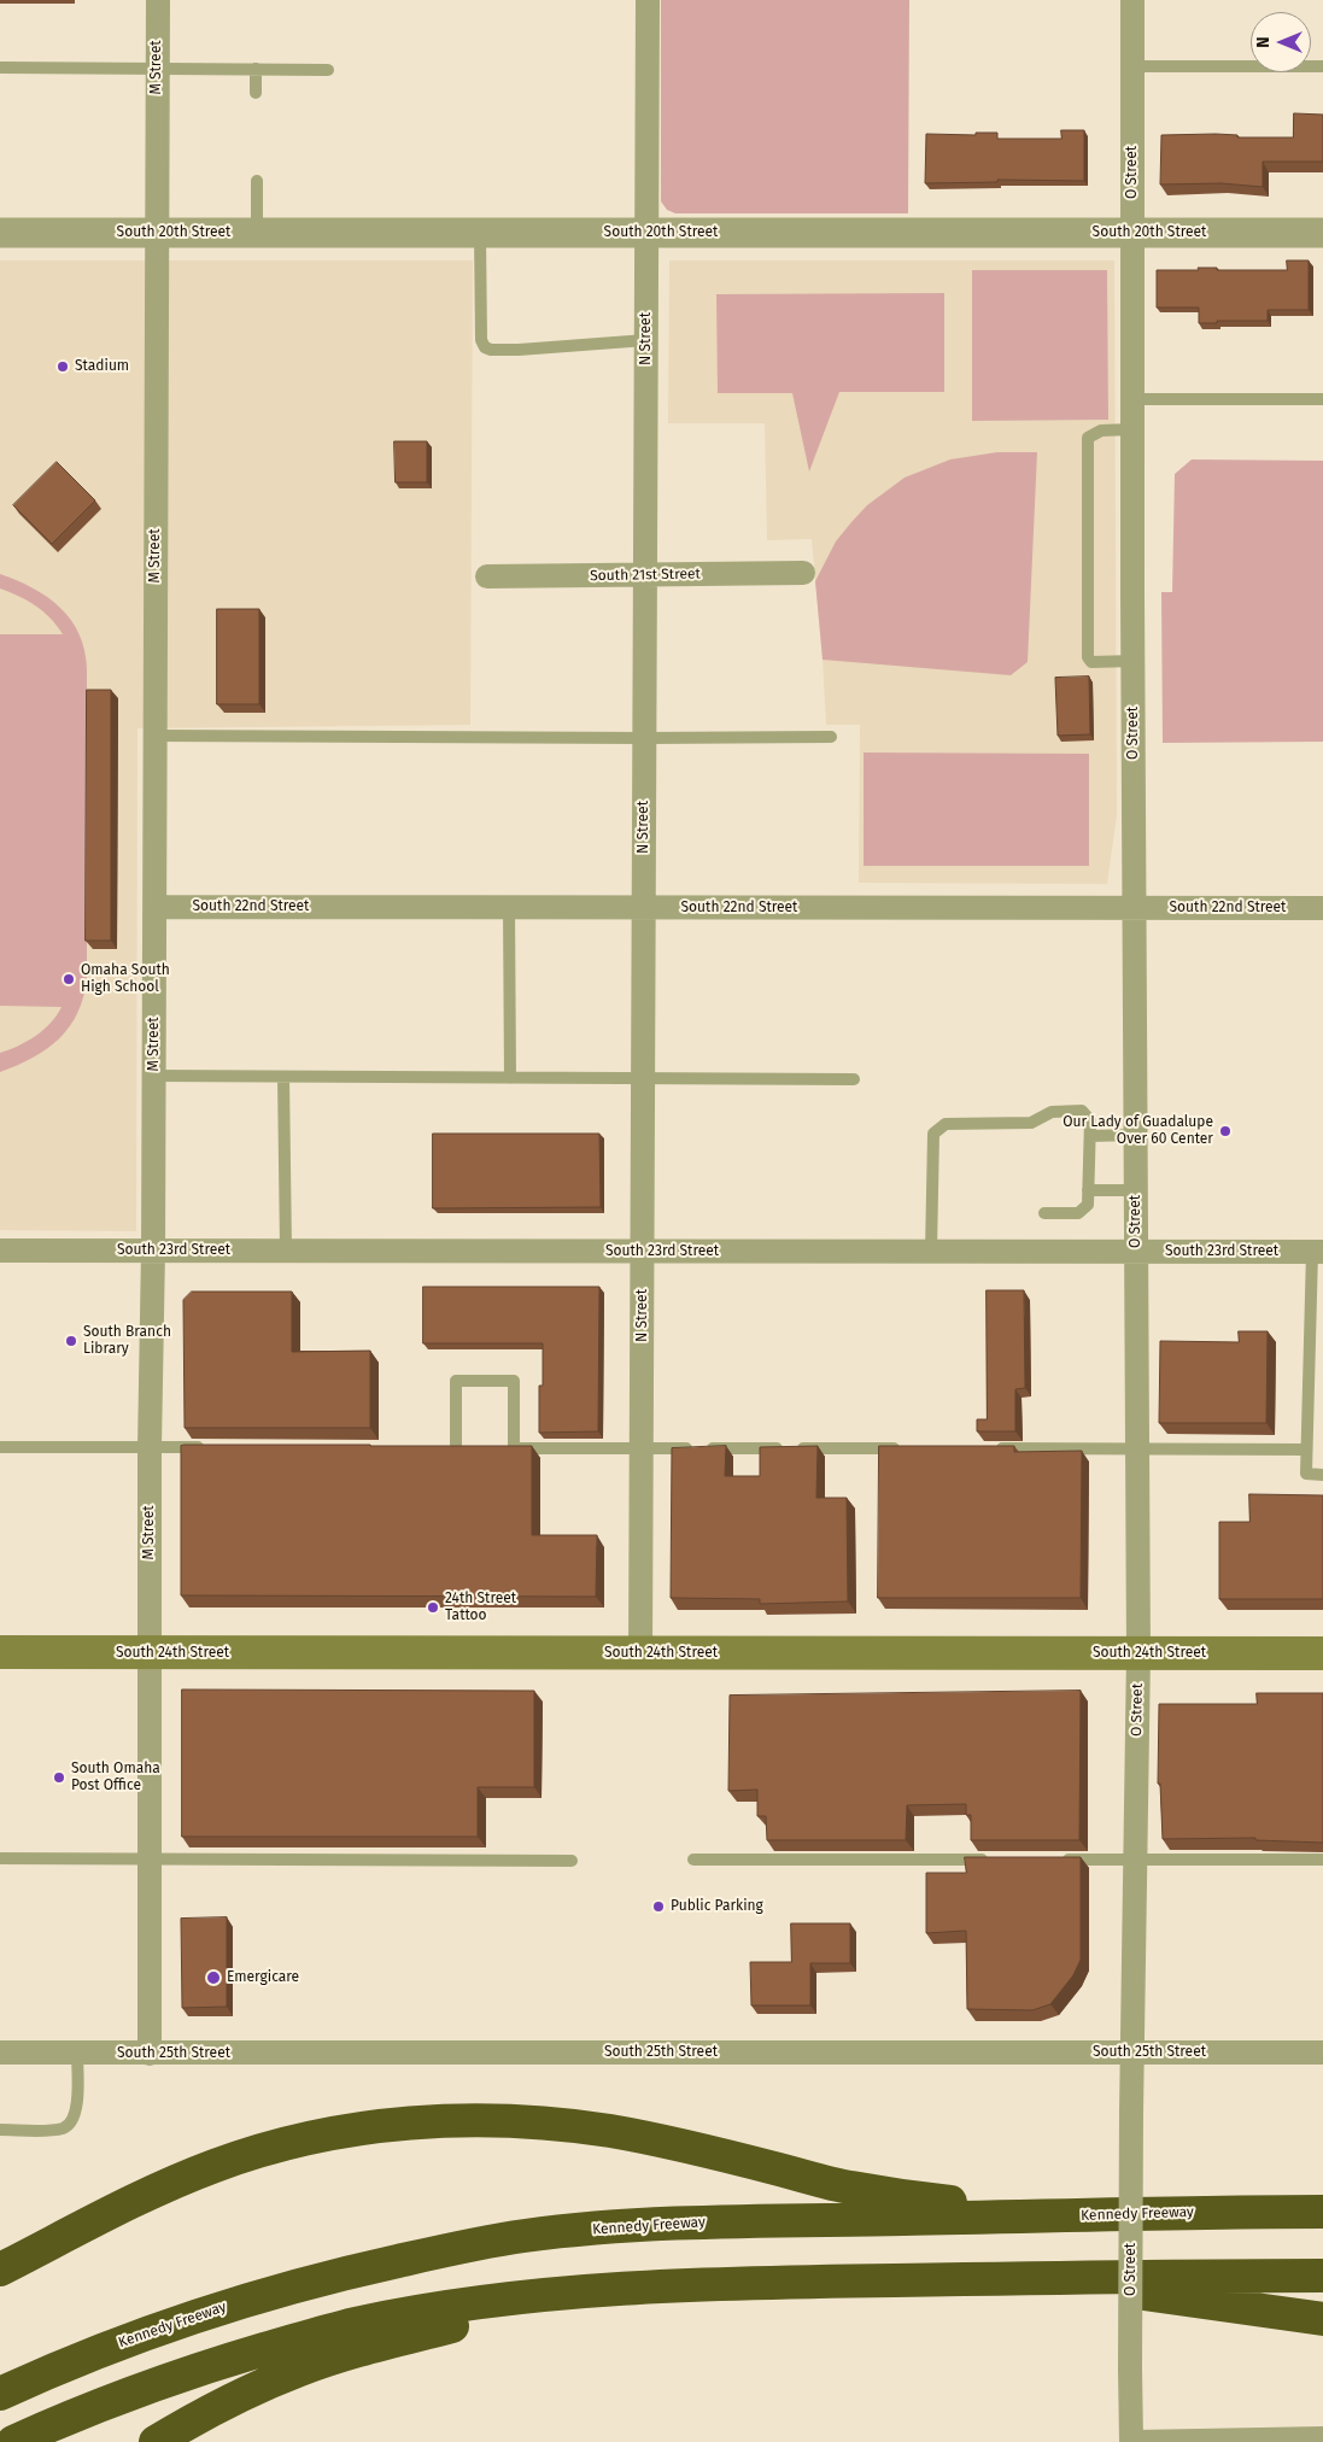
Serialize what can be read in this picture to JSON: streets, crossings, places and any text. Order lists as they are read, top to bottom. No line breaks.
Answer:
{"streets":{"highway":["Kennedy Freeway"],"main road":["South 24th Street"],"street":["M Street","O Street","South 20th Street","N Street","South 21st Street","South 22nd Street","South 23rd Street","South 25th Street"]},"crossings":[["M Street","South 20th Street"],["M Street","South 22nd Street"],["M Street","South 23rd Street"],["M Street","South 24th Street"],["M Street","South 25th Street"],["O Street","South 20th Street"],["O Street","South 22nd Street"],["O Street","South 23rd Street"],["O Street","South 24th Street"],["O Street","South 25th Street"],["South 20th Street","N Street"],["N Street","South 21st Street"],["N Street","South 22nd Street"],["N Street","South 23rd Street"],["N Street","South 24th Street"]],"places":["Stadium","Omaha South High School","Our Lady of Guadalupe Over 60 Center","South Branch Library","24th Street Tattoo","South Omaha Post Office","Public Parking","Emergicare"],"north":"left"}
